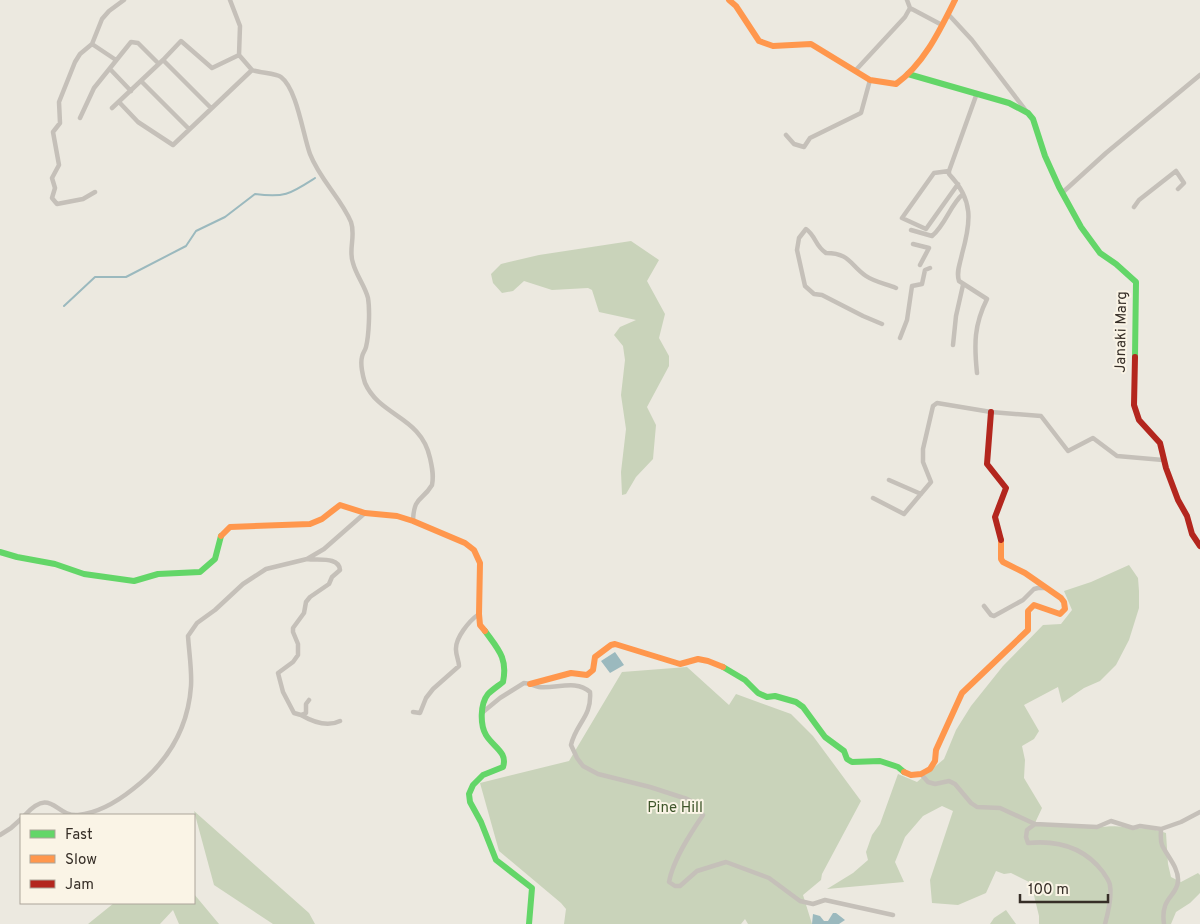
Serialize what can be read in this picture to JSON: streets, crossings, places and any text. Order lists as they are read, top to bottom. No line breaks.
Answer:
{"streets":{"street":["Janaki Marg"]},"parks":["Pine Hill"],"legend":["Fast","Slow","Jam"],"scale_bar":"100 m"}
